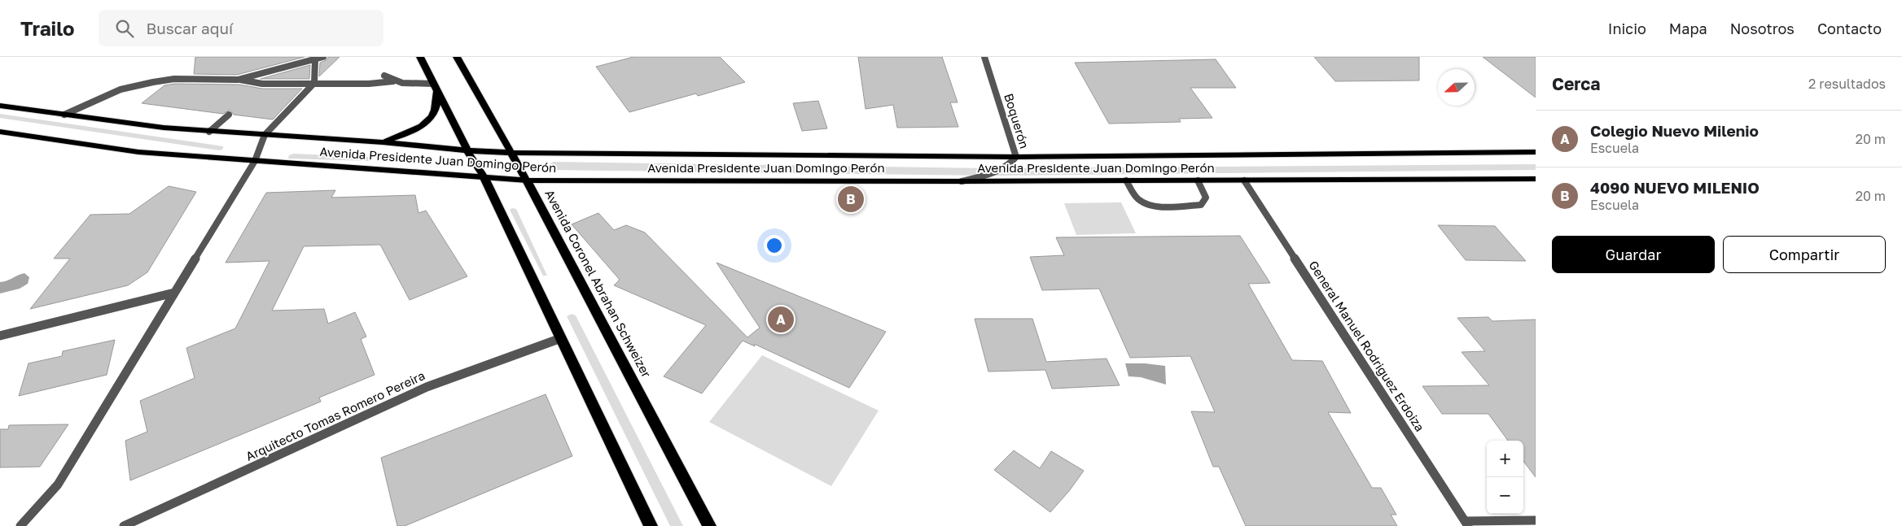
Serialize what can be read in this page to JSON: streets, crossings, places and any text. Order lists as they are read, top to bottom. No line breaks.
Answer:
{"streets":{"highway":["Avenida Coronel Abrahan Schweizer"],"main road":["Avenida Presidente Juan Domingo Perón"],"street":["Boquerón","General Manuel Rodriguez Erdoiza","Arquitecto Tomas Romero Pereira"]},"crossings":[["Boquerón","Avenida Presidente Juan Domingo Perón"],["Avenida Presidente Juan Domingo Perón","Avenida Coronel Abrahan Schweizer"],["Avenida Presidente Juan Domingo Perón","General Manuel Rodriguez Erdoiza"]],"north":"left","page":{"header":"Trailo","search":"Buscar aquí","nav":["Inicio","Mapa","Nosotros","Contacto"],"heading":["Cerca","2 resultados"],"list":[{"mark":"A","name":"Colegio Nuevo Milenio","note":"Escuela","value":"20 m"},{"mark":"B","name":"4090 NUEVO MILENIO","note":"Escuela","value":"20 m"}],"pins":["B","A"],"buttons":["Guardar","Compartir"],"map_buttons":["+","−"]}}
